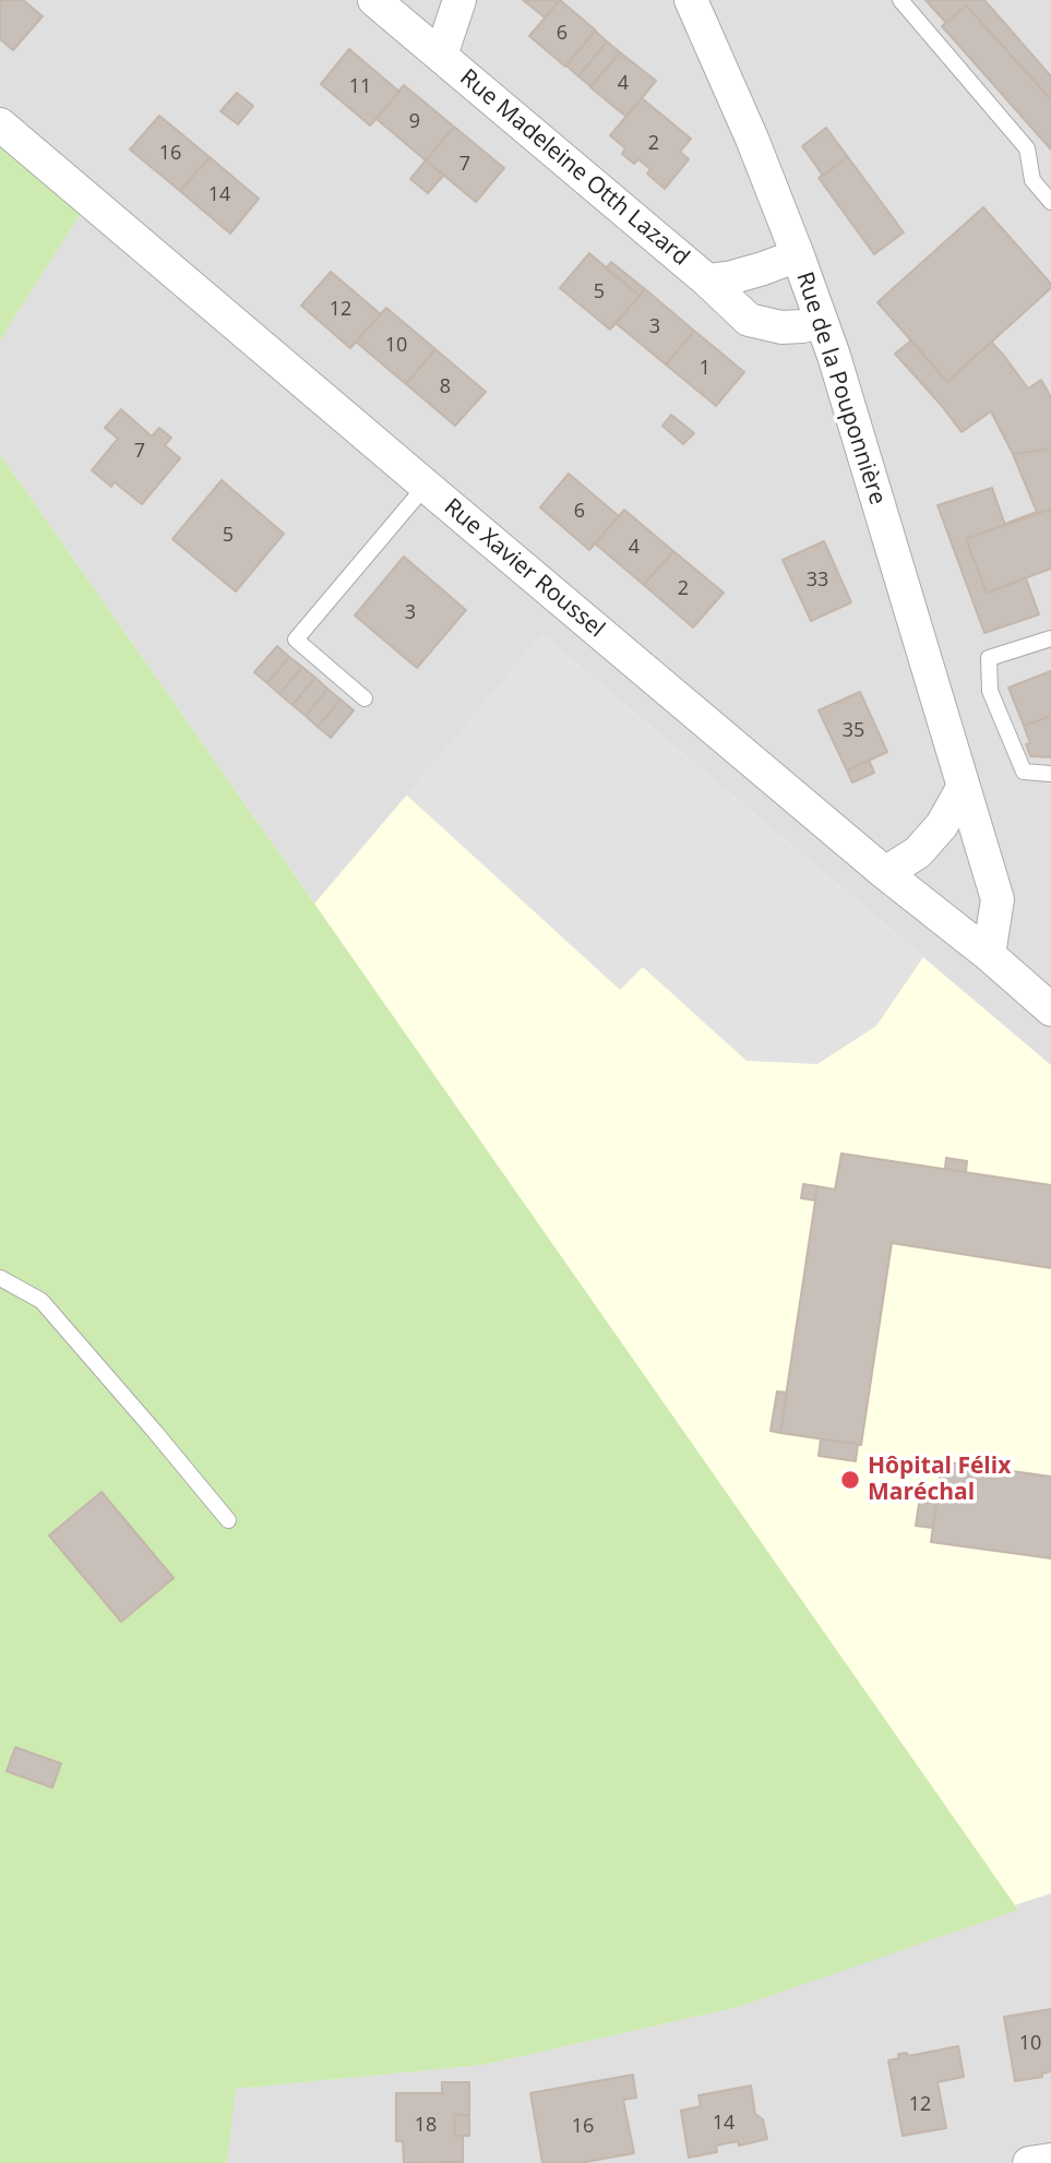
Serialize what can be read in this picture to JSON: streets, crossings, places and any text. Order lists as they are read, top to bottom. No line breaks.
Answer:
{"streets":{"street":["Rue Madeleine Otth Lazard","Rue de la Pouponnière","Rue Xavier Roussel"]},"crossings":[["Rue Madeleine Otth Lazard","Rue de la Pouponnière"],["Rue de la Pouponnière","Rue Xavier Roussel"]],"places":["Hôpital Félix Maréchal"],"house_numbers":["6","4","11","9","2","16","7","14","5","12","3","10","1","8","7","6","5","4","33","2","3","35","10","12","14","18","16"]}
